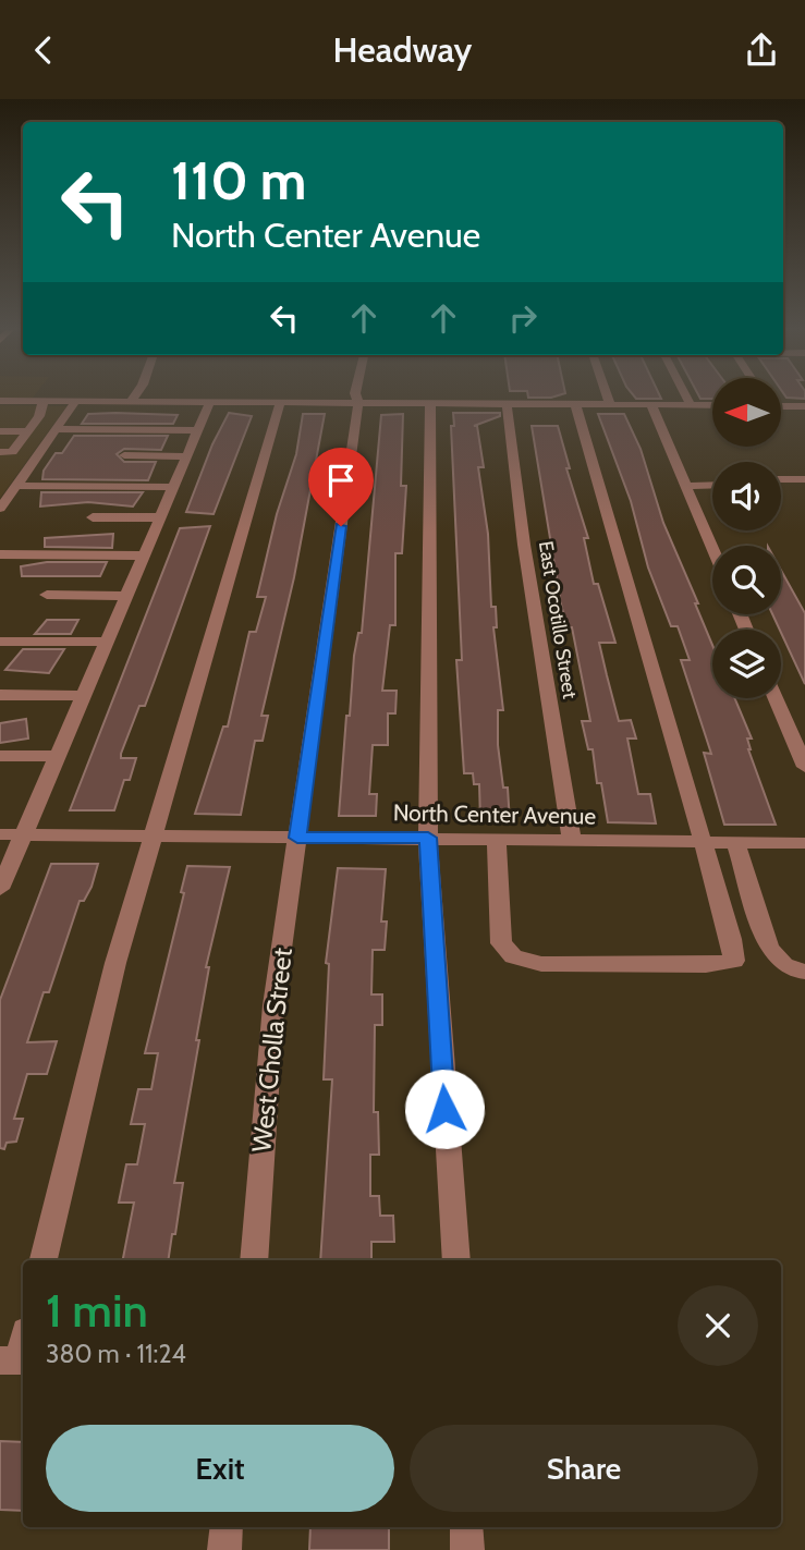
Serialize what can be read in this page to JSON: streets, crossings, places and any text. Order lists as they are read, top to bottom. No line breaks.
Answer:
{"streets":{"street":["East Ocotillo Street","North Center Avenue","West Cholla Street"]},"crossings":[["East Ocotillo Street","North Center Avenue"],["North Center Avenue","West Cholla Street"]],"north":"left","page":{"header":"Headway","turn":["110 m","North Center Avenue"],"heading":["1 min","380 m · 11:24"],"buttons":["Exit","Share"]}}
